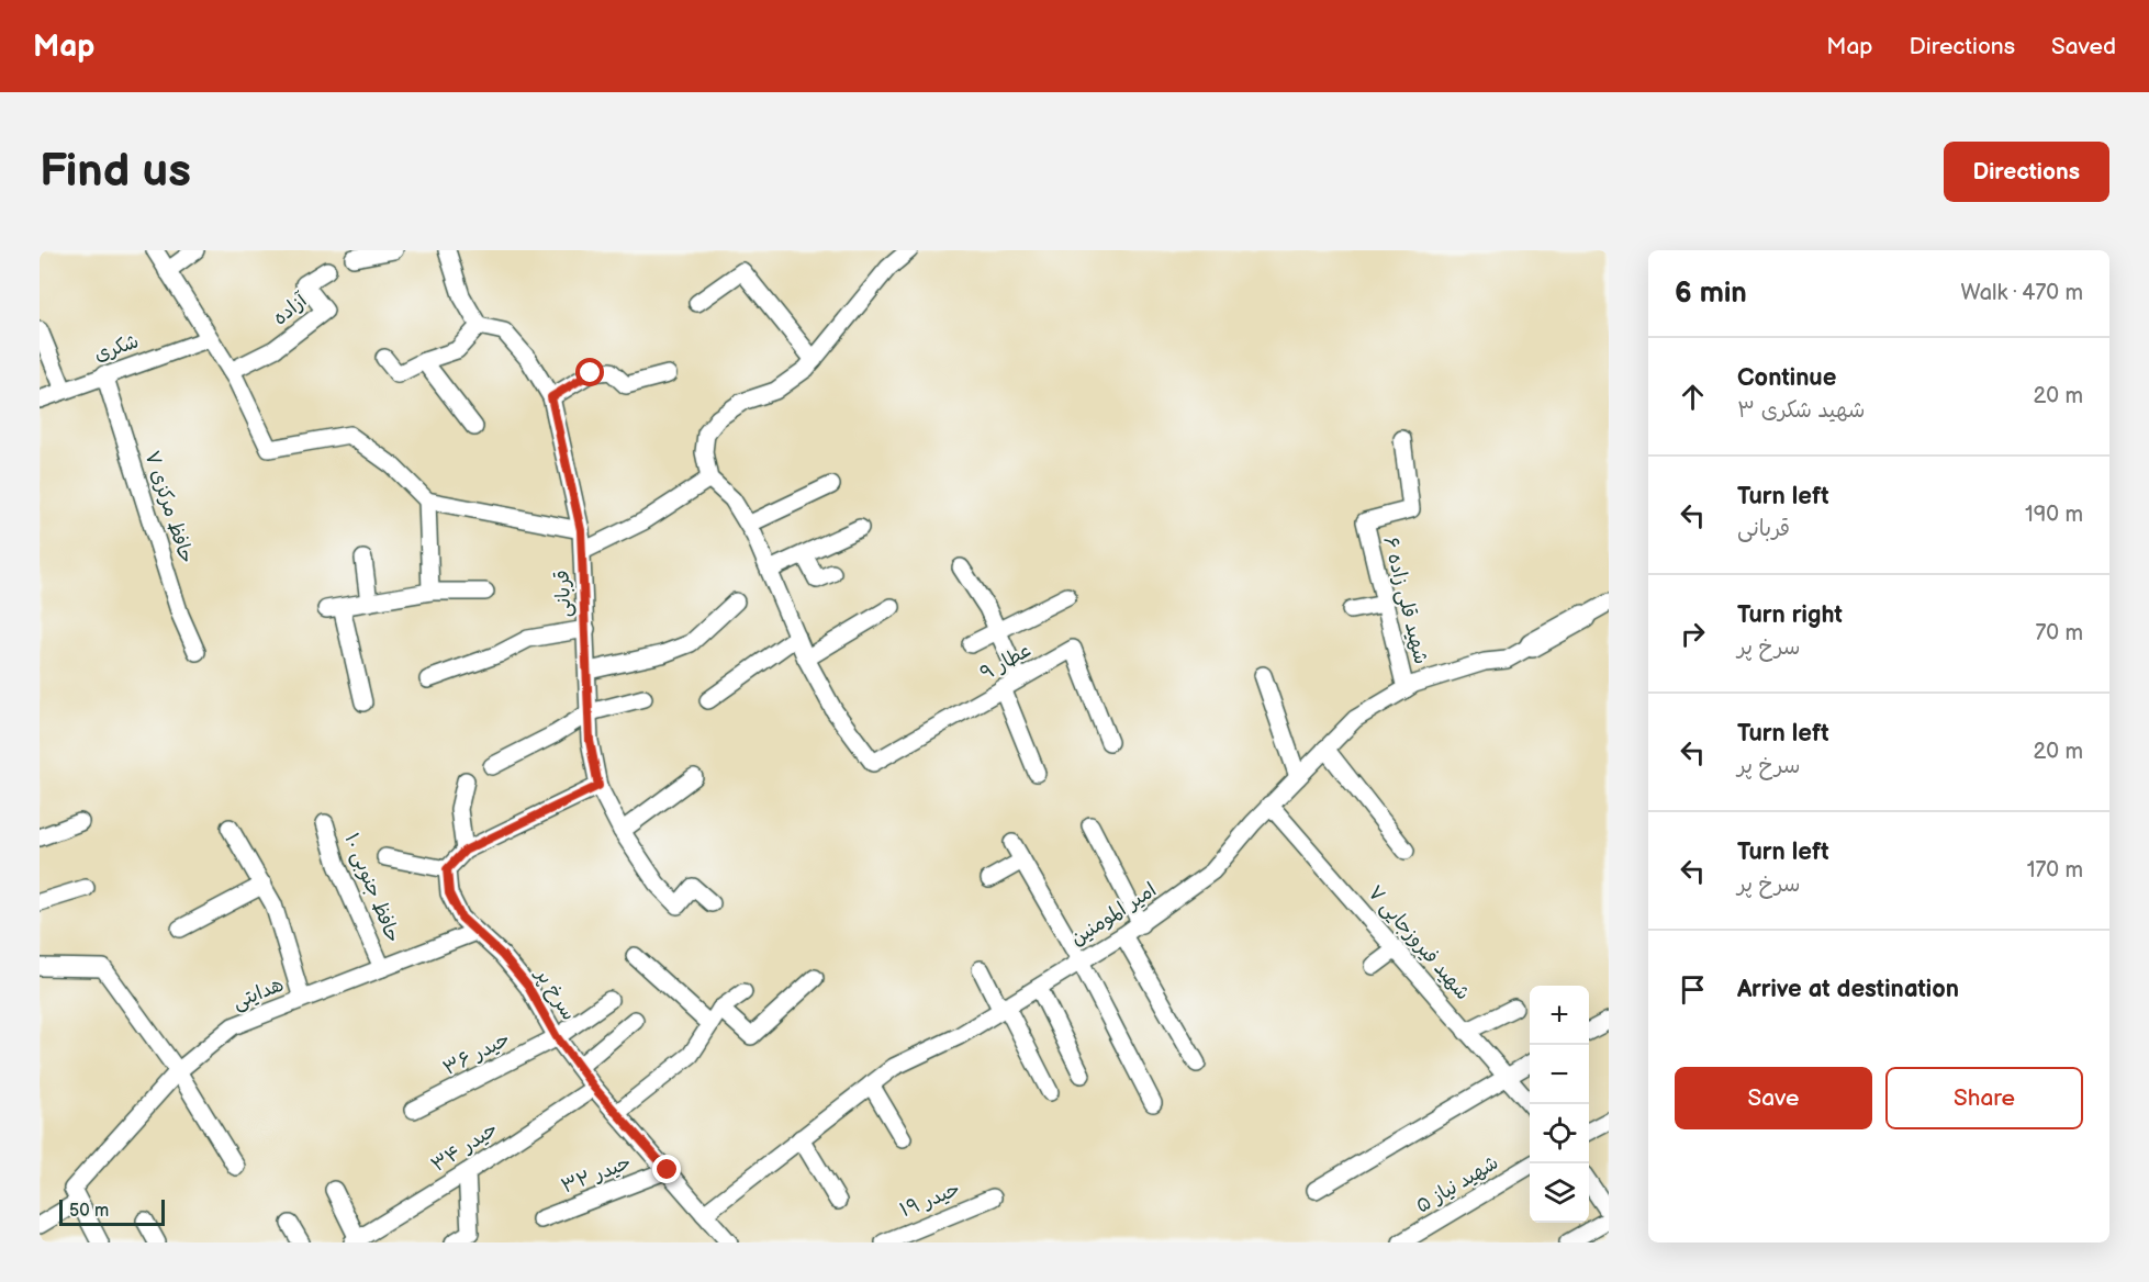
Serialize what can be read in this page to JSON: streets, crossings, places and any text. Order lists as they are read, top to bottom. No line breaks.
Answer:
{"streets":{"street":["آزاده","شکری","حافظ مرکزی ۷","قربانی","شهید قلی زاده ۶","عطار ۹","حافظ جنوبی ۱۰","امیر المومنین","شهید فیروزجایی ۷","هدایتی","سرخ پر","حیدر ۳۶","حیدر ۳۴","حیدر ۳۲","شهید نیاز ۵","حیدر ۱۹"]},"crossings":[["شکری","حافظ مرکزی ۷"],["شهید قلی زاده ۶","امیر المومنین"],["حافظ جنوبی ۱۰","هدایتی"],["امیر المومنین","شهید فیروزجایی ۷"],["امیر المومنین","سرخ پر"],["هدایتی","سرخ پر"],["سرخ پر","حیدر ۳۶"],["سرخ پر","حیدر ۳۴"],["سرخ پر","حیدر ۳۲"]],"scale_bar":"50 m","page":{"header":"Map","nav":["Map","Directions","Saved"],"buttons":["Directions",["Save","Share"]],"title":"Find us","heading":["6 min","Walk · 470 m"],"list":[["Continue","شهید شکری ۳","20 m"],["Turn left","قربانی","190 m"],["Turn right","سرخ پر","70 m"],["Turn left","سرخ پر","20 m"],["Turn left","سرخ پر","170 m"],"Arrive at destination"],"map_buttons":["+","−"],"scale":"50 m"}}
